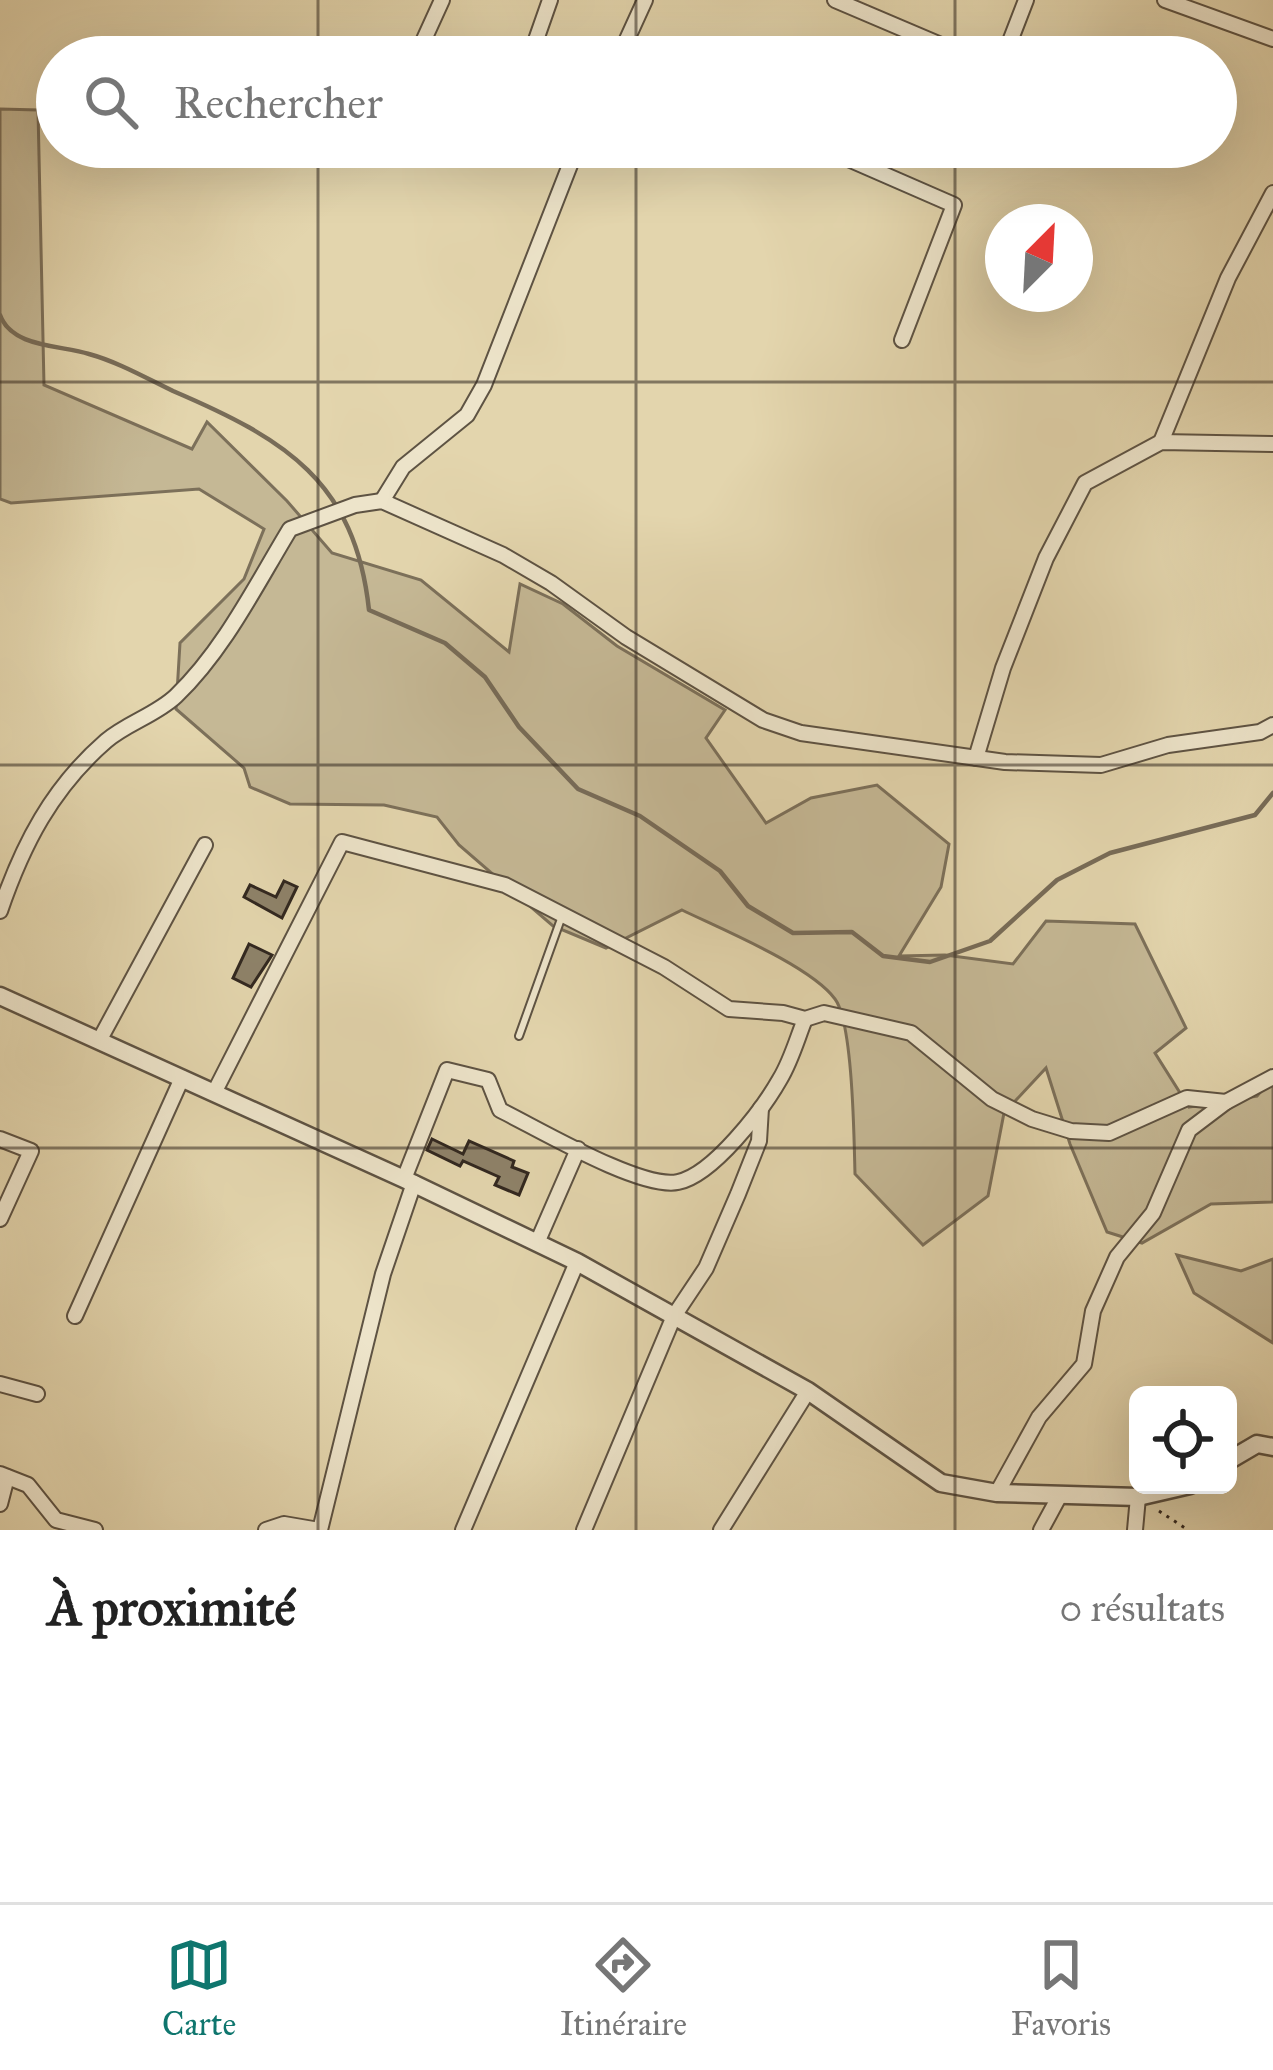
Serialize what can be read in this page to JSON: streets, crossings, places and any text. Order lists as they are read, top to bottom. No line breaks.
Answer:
{"north":"top right","page":{"search":"Rechercher","heading":["À proximité","0 résultats"],"nav":["Carte","Itinéraire","Favoris"]}}
